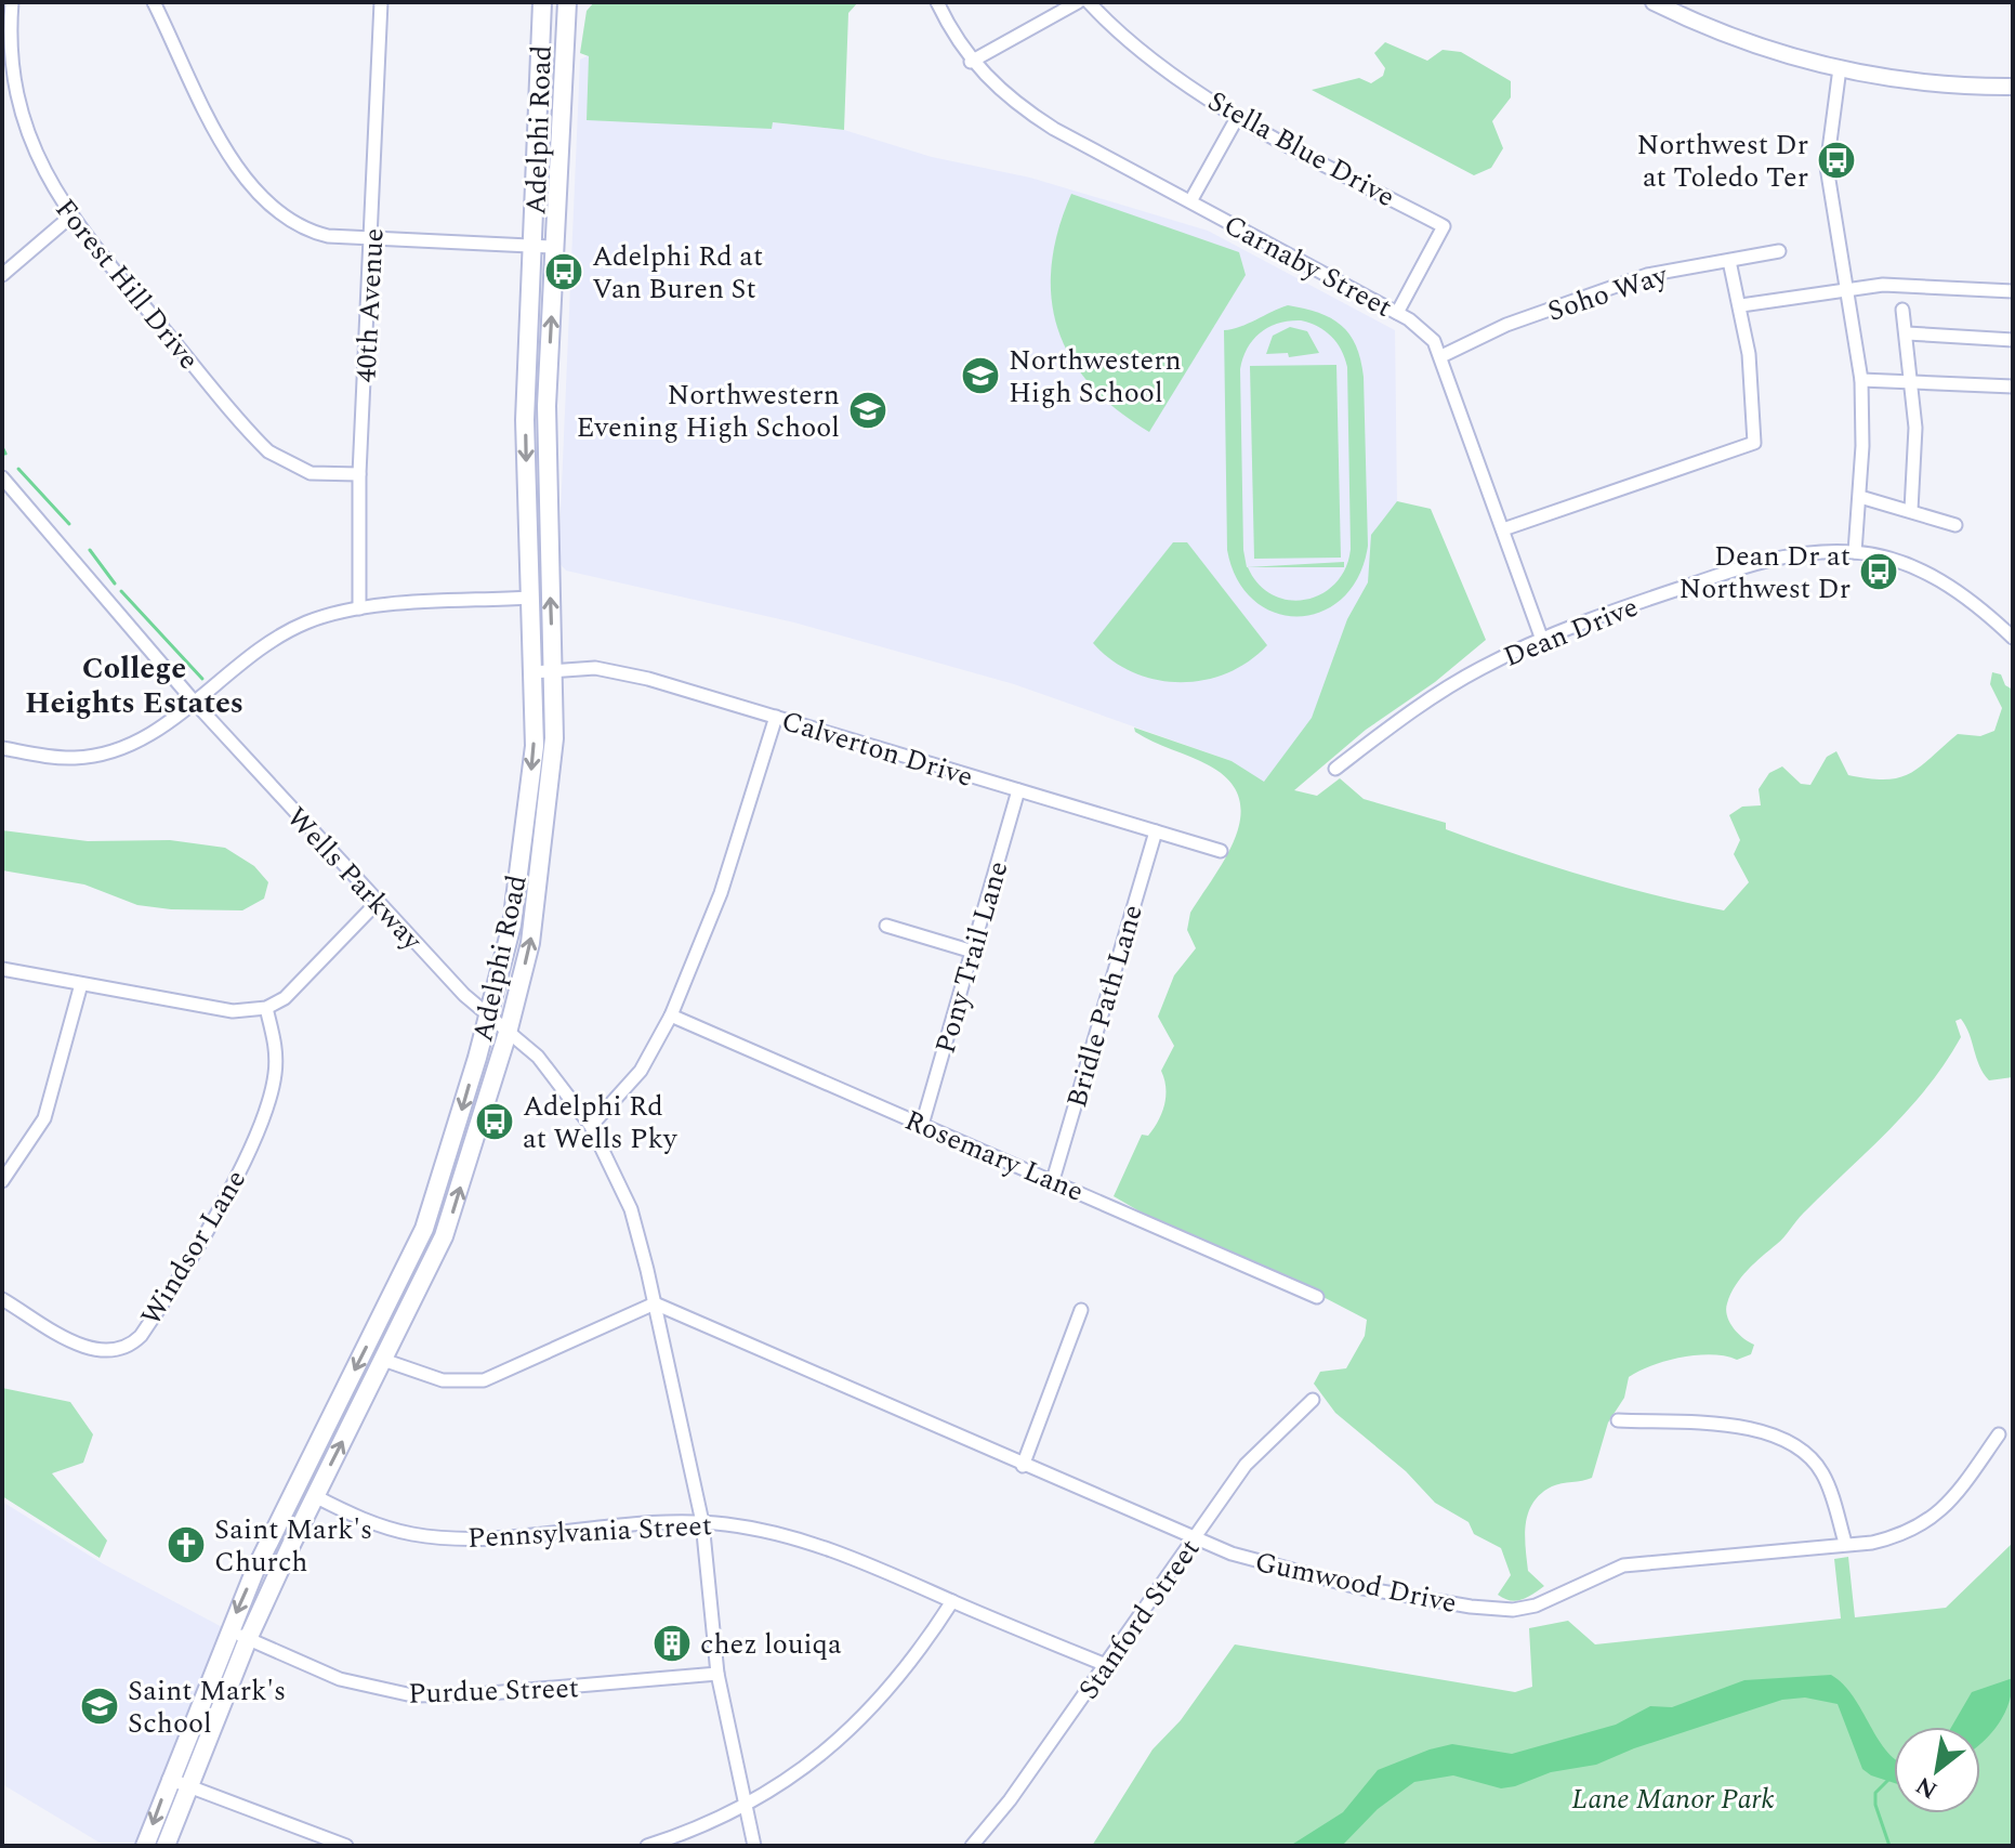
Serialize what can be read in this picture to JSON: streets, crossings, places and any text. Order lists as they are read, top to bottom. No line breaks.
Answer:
{"streets":{"main road":["Adelphi Road"],"street":["Stella Blue Drive","Carnaby Street","Forest Hill Drive","Soho Way","40th Avenue","Dean Drive","Calverton Drive","Wells Parkway","Pony Trail Lane","Bridle Path Lane","Rosemary Lane","Windsor Lane","Pennsylvania Street","Gumwood Drive","Stanford Street","Purdue Street"]},"crossings":[["Adelphi Road","Calverton Drive"],["Adelphi Road","Wells Parkway"],["Adelphi Road","Pennsylvania Street"],["Adelphi Road","Purdue Street"],["Stella Blue Drive","Carnaby Street"],["Carnaby Street","Soho Way"],["Carnaby Street","Dean Drive"],["Forest Hill Drive","40th Avenue"],["Calverton Drive","Pony Trail Lane"],["Calverton Drive","Bridle Path Lane"],["Wells Parkway","Pennsylvania Street"],["Wells Parkway","Gumwood Drive"],["Wells Parkway","Purdue Street"],["Pony Trail Lane","Rosemary Lane"],["Bridle Path Lane","Rosemary Lane"],["Pennsylvania Street","Stanford Street"],["Gumwood Drive","Stanford Street"]],"districts":["College Heights Estates"],"parks":["Lane Manor Park"],"places":{"bus stop":["Northwest Dr at Toledo Ter","Adelphi Rd at Van Buren St","Dean Dr at Northwest Dr","Adelphi Rd at Wells Pky"],"school or university":["Northwestern High School","Northwestern Evening High School","Saint Mark's School"],"church":["Saint Mark's Church"],"building":["chez louiqa"]},"north":"bottom left"}
